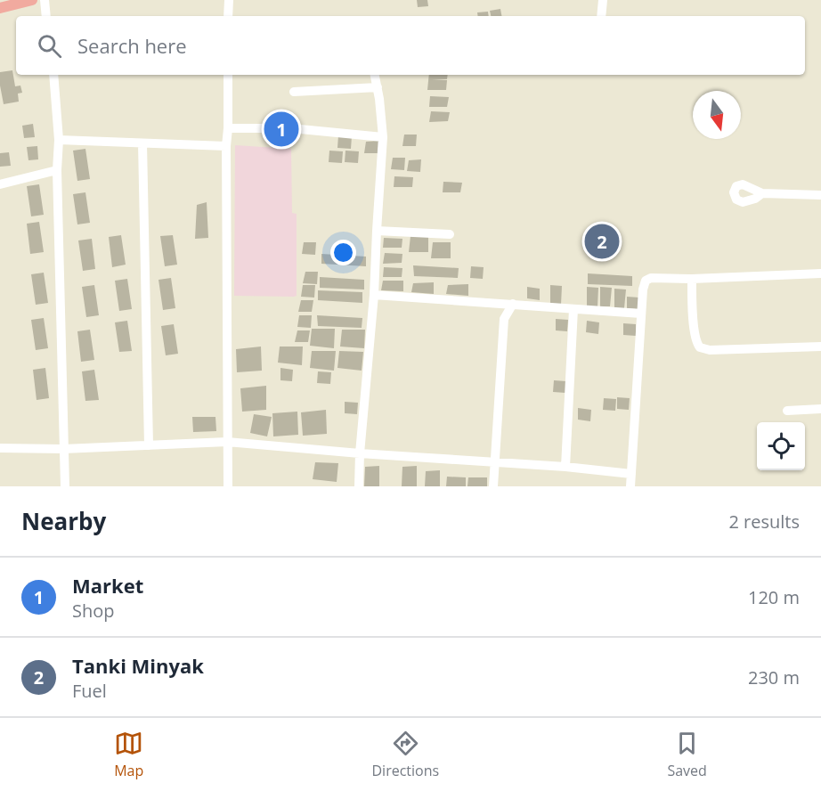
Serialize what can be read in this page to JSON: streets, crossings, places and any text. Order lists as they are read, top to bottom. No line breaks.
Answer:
{"north":"bottom","page":{"search":"Search here","pins":["1","2"],"heading":["Nearby","2 results"],"list":[{"mark":"1","name":"Market","note":"Shop","value":"120 m"},{"mark":"2","name":"Tanki Minyak","note":"Fuel","value":"230 m"}],"nav":["Map","Directions","Saved"]}}
